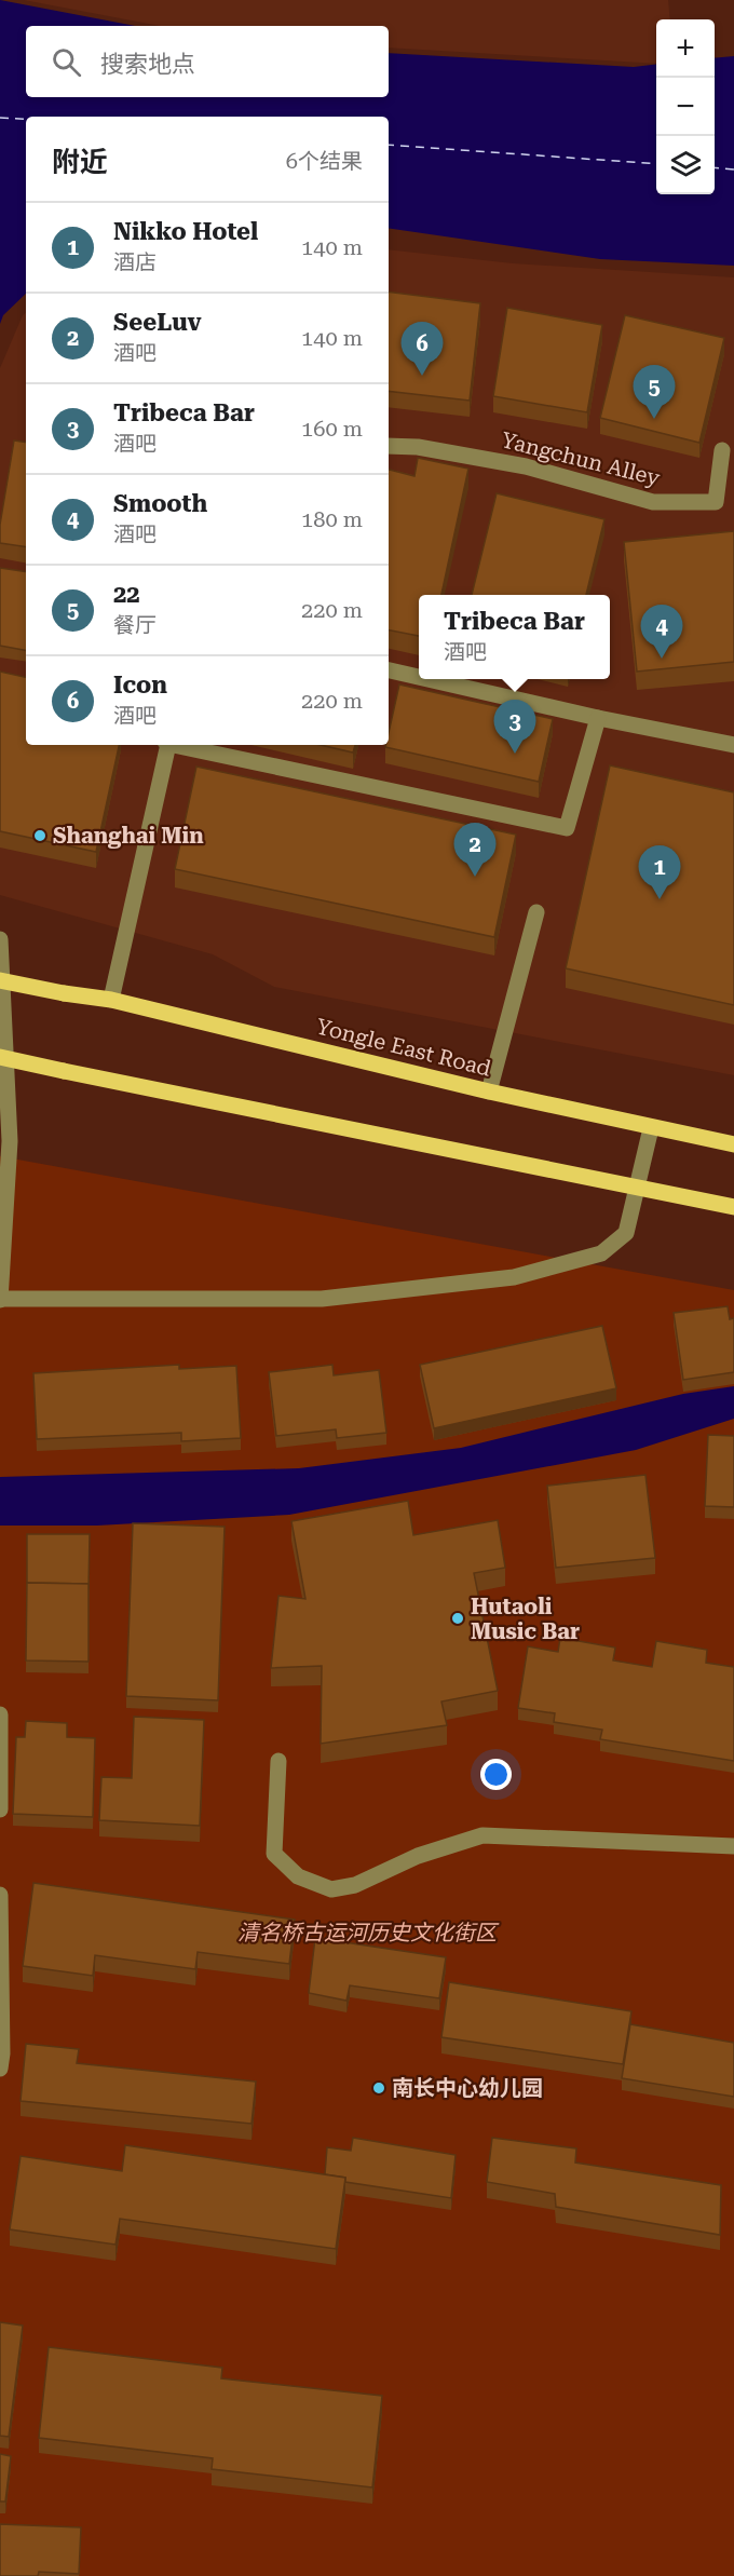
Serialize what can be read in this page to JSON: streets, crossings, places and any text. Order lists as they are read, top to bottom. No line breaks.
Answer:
{"streets":{"main road":["Yongle East Road"],"street":["Yangchun Alley"]},"parks":["清名桥古运河历史文化街区"],"places":["Shanghai Min","Hutaoli Music Bar","南长中心幼儿园"],"page":{"map_buttons":["+","−"],"search":"搜索地点","heading":["附近","6个结果"],"list":[{"mark":"1","name":"Nikko Hotel","note":"酒店","value":"140 m"},{"mark":"2","name":"SeeLuv","note":"酒吧","value":"140 m"},{"mark":"3","name":"Tribeca Bar","note":"酒吧","value":"160 m"},{"mark":"4","name":"Smooth","note":"酒吧","value":"180 m"},{"mark":"5","name":"22","note":"餐厅","value":"220 m"},{"mark":"6","name":"Icon","note":"酒吧","value":"220 m"}],"pins":["6","5","4","3","2","1"],"popup":["Tribeca Bar","酒吧"]}}
